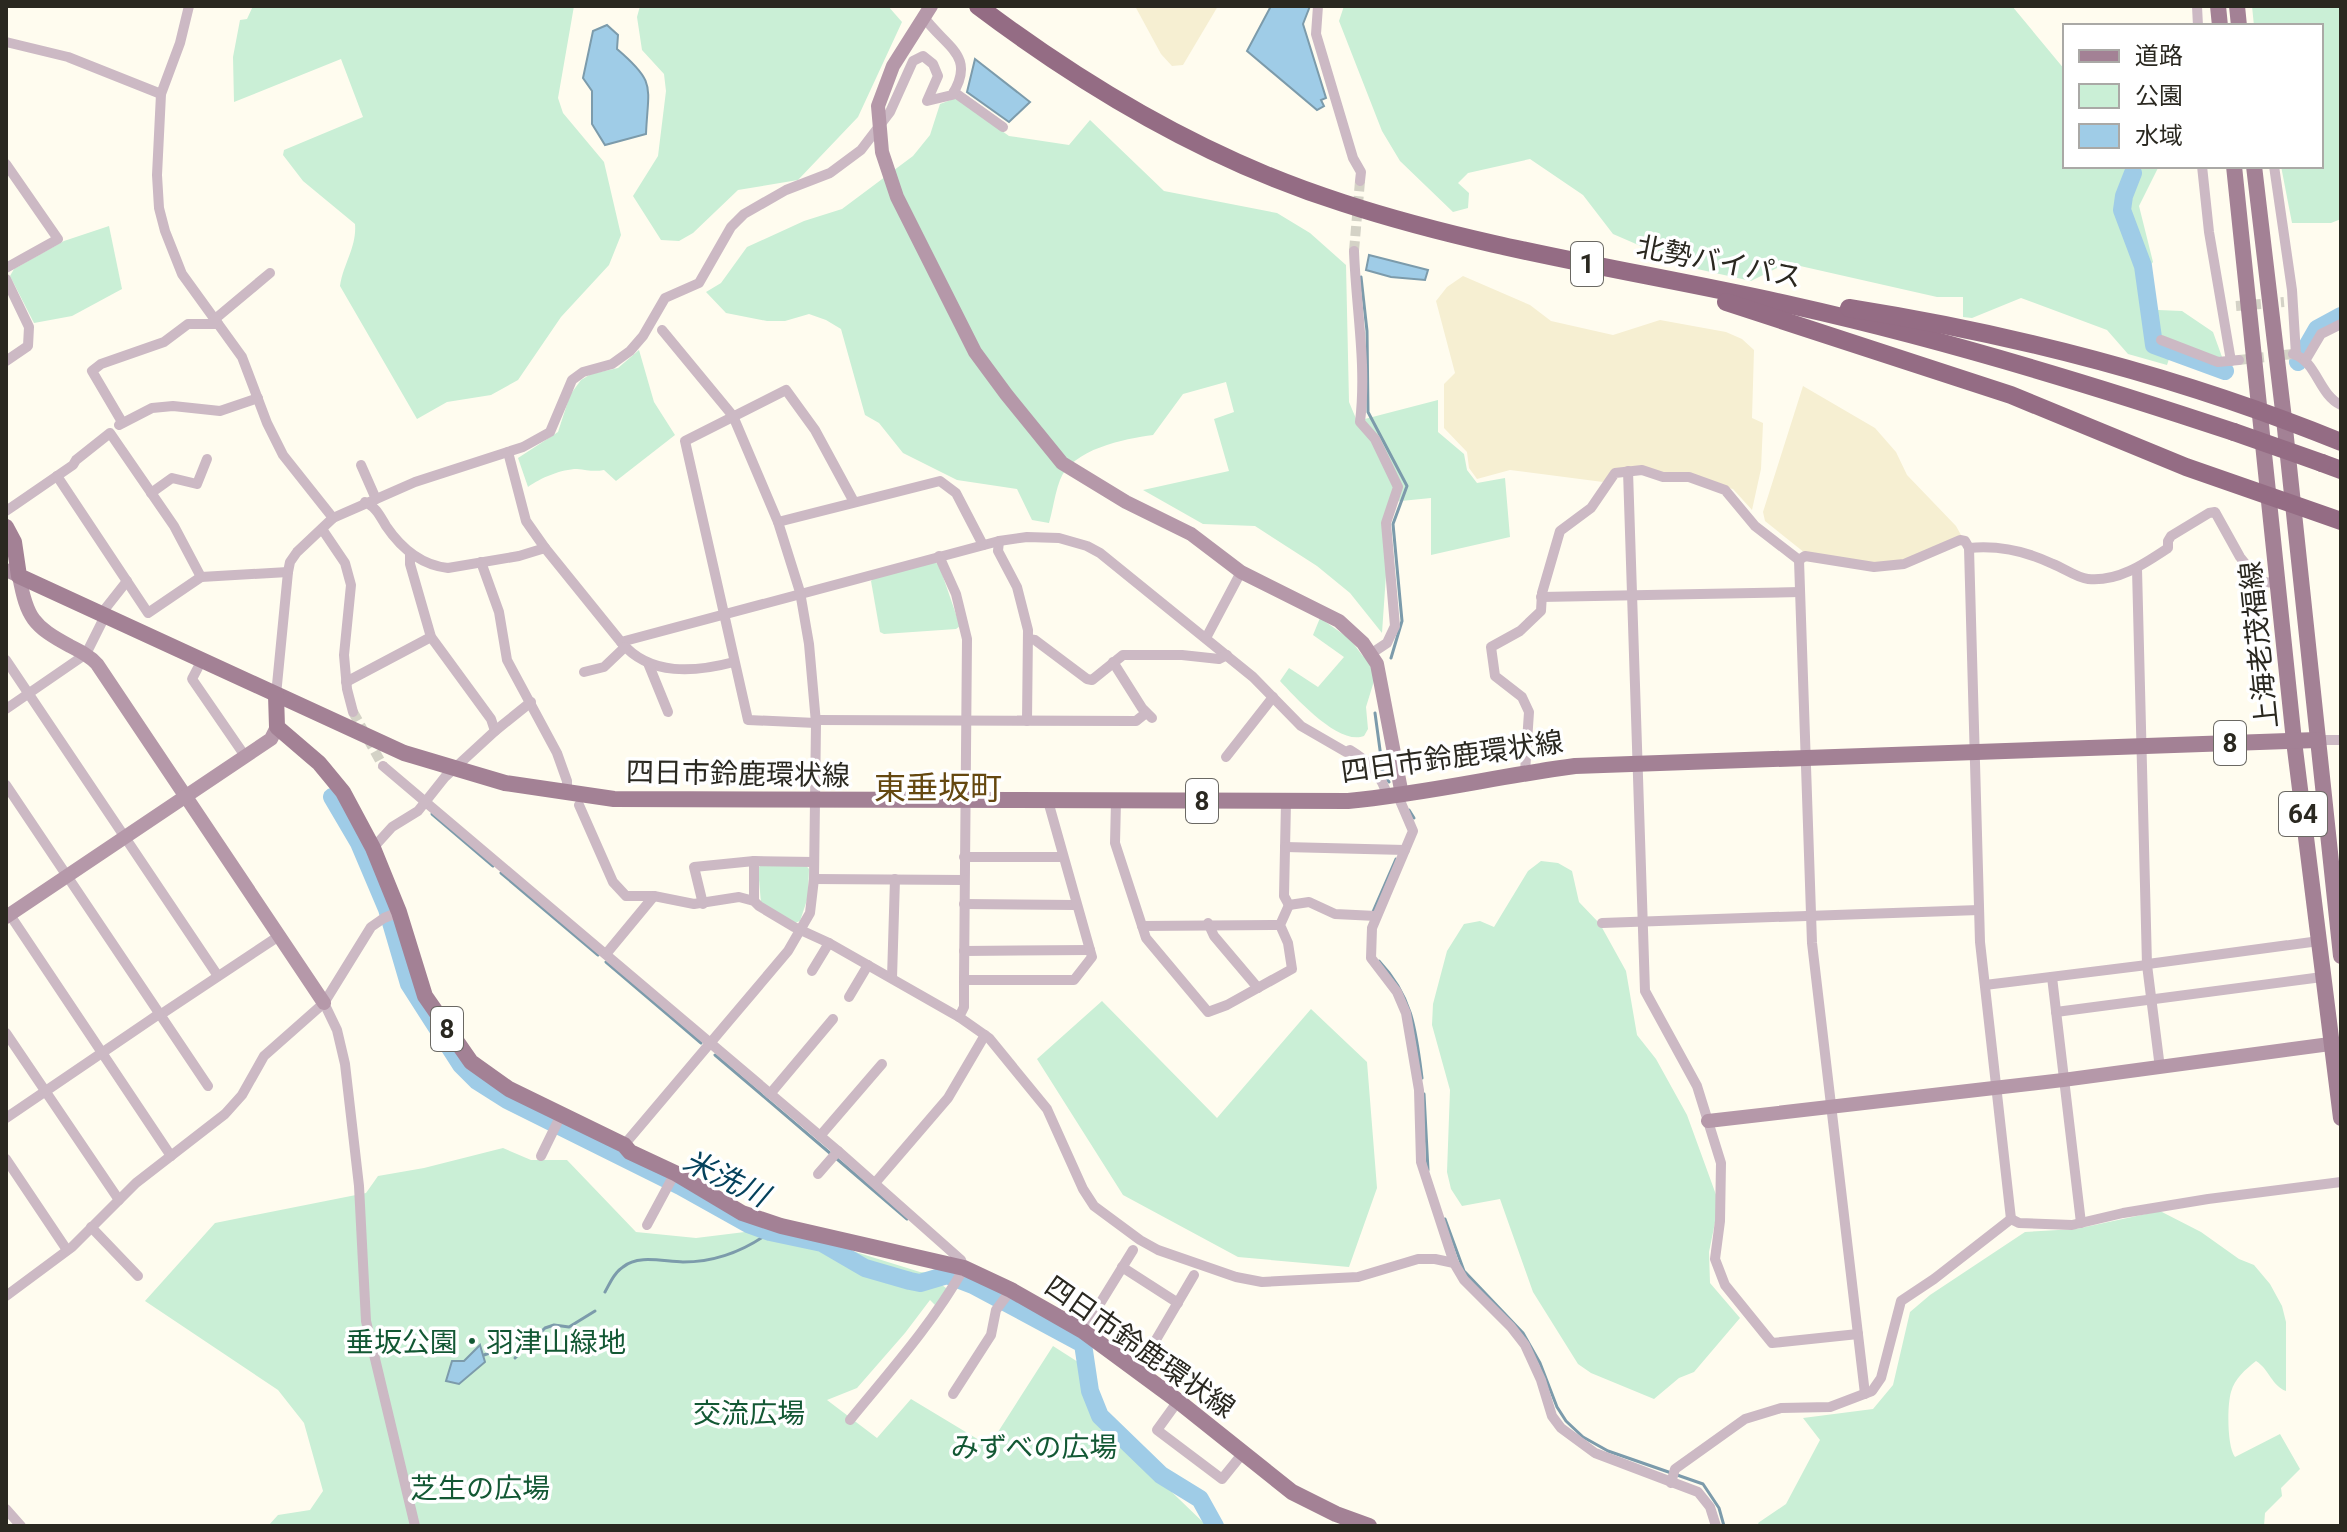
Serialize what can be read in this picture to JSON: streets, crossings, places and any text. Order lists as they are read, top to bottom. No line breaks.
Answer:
{"streets":{"highway":["北勢バイパス","1"],"main road":["上海老茂福線","8","四日市鈴鹿環状線","64"]},"crossings":[["北勢バイパス","1"],["1","上海老茂福線"],["上海老茂福線","四日市鈴鹿環状線"]],"districts":["東垂坂町"],"water":["米洗川"],"parks":["垂坂公園・羽津山緑地","交流広場","みずべの広場","芝生の広場"],"legend":["道路","公園","水域"]}
